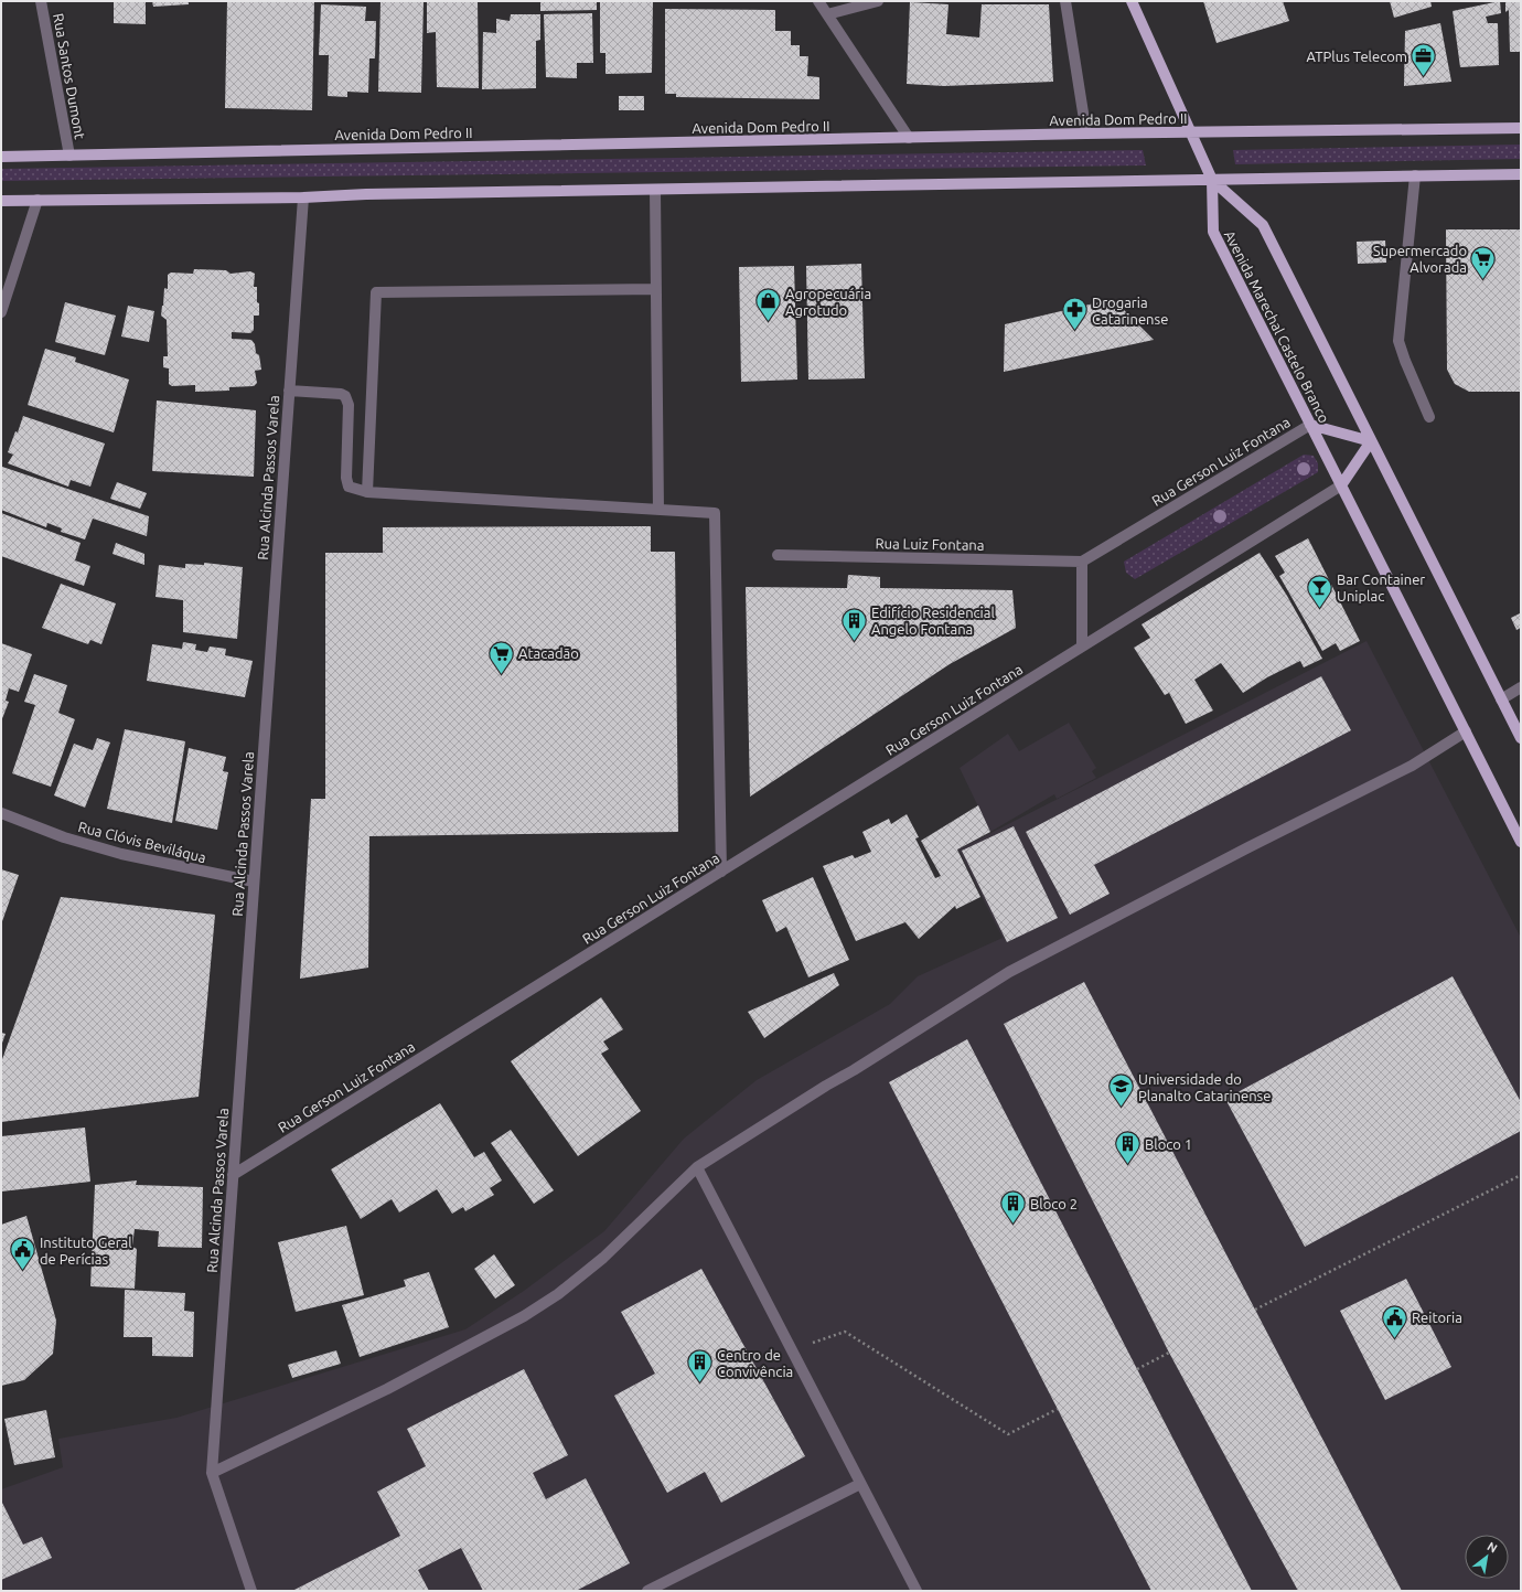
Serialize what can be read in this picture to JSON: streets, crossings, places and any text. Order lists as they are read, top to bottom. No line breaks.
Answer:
{"streets":{"main road":["Avenida Dom Pedro II","Avenida Marechal Castelo Branco"],"street":["Rua Santos Dumont","Rua Gerson Luiz Fontana","Rua Alcinda Passos Varela","Rua Luiz Fontana","Rua Clóvis Beviláqua"]},"crossings":[["Rua Santos Dumont","Avenida Dom Pedro II"],["Avenida Marechal Castelo Branco","Rua Gerson Luiz Fontana"],["Rua Gerson Luiz Fontana","Rua Alcinda Passos Varela"],["Rua Gerson Luiz Fontana","Rua Luiz Fontana"],["Rua Alcinda Passos Varela","Rua Clóvis Beviláqua"]],"places":{"office":["ATPlus Telecom"],"supermarket":["Supermercado Alvorada","Atacadão"],"shop":["Agropecuária Agrotudo"],"pharmacy":["Drogaria Catarinense"],"bar":["Bar Container Uniplac"],"building":["Edifício Residencial Angelo Fontana","Bloco 1","Bloco 2","Centro de Convivência"],"school or university":["Universidade do Planalto Catarinense"],"public building":["Instituto Geral de Perícias","Reitoria"]},"north":"top right"}
